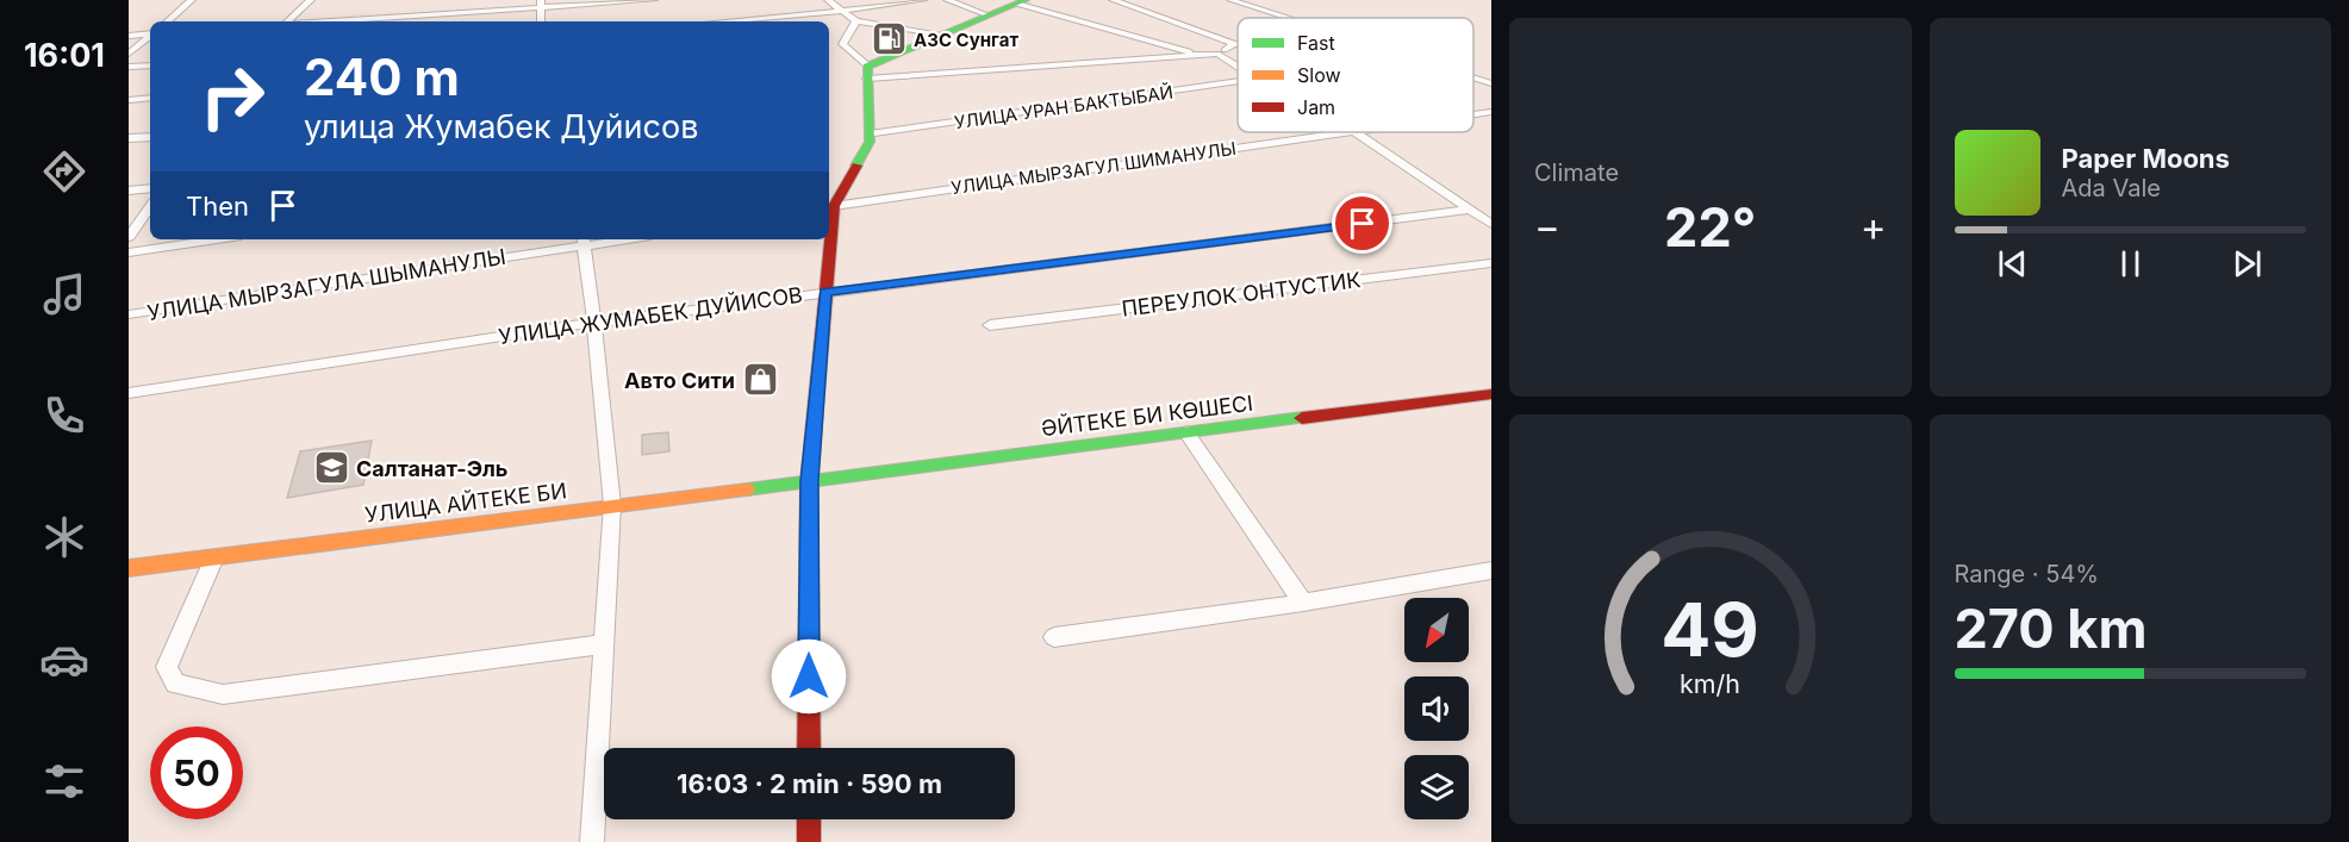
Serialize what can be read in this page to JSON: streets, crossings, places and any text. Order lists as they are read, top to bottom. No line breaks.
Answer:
{"streets":{"main road":["ӘЙТЕКЕ БИ КӨШЕСІ","УЛИЦА АЙТЕКЕ БИ"],"street":["УЛИЦА УРАН БАКТЫБАЙ","УЛИЦА МЫРЗАГУЛ ШИМАНУЛЫ","УЛИЦА МЫРЗАГУЛА ШЫМАНУЛЫ","ПЕРЕУЛОК ОНТУСТИК","УЛИЦА ЖУМАБЕК ДУЙИСОВ"]},"crossings":[["ӘЙТЕКЕ БИ КӨШЕСІ","УЛИЦА АЙТЕКЕ БИ"]],"places":{"fuel station":["АЗС Сунгат"],"shop":["Авто Сити"],"school or university":["Салтанат-Эль"]},"legend":["Fast","Slow","Jam"],"north":"bottom left","page":{"tabs":"16:01","tile":["Climate",["Range · 54%","270 km"]],"turn":["240 m","улица Жумабек Дуйисов"],"song":["Paper Moons","Ada Vale"],"then":"Then","heat":["−","22°","+"],"limit":"50","trip":"16:03 · 2 min · 590 m","gauge":["49","km/h"]}}
